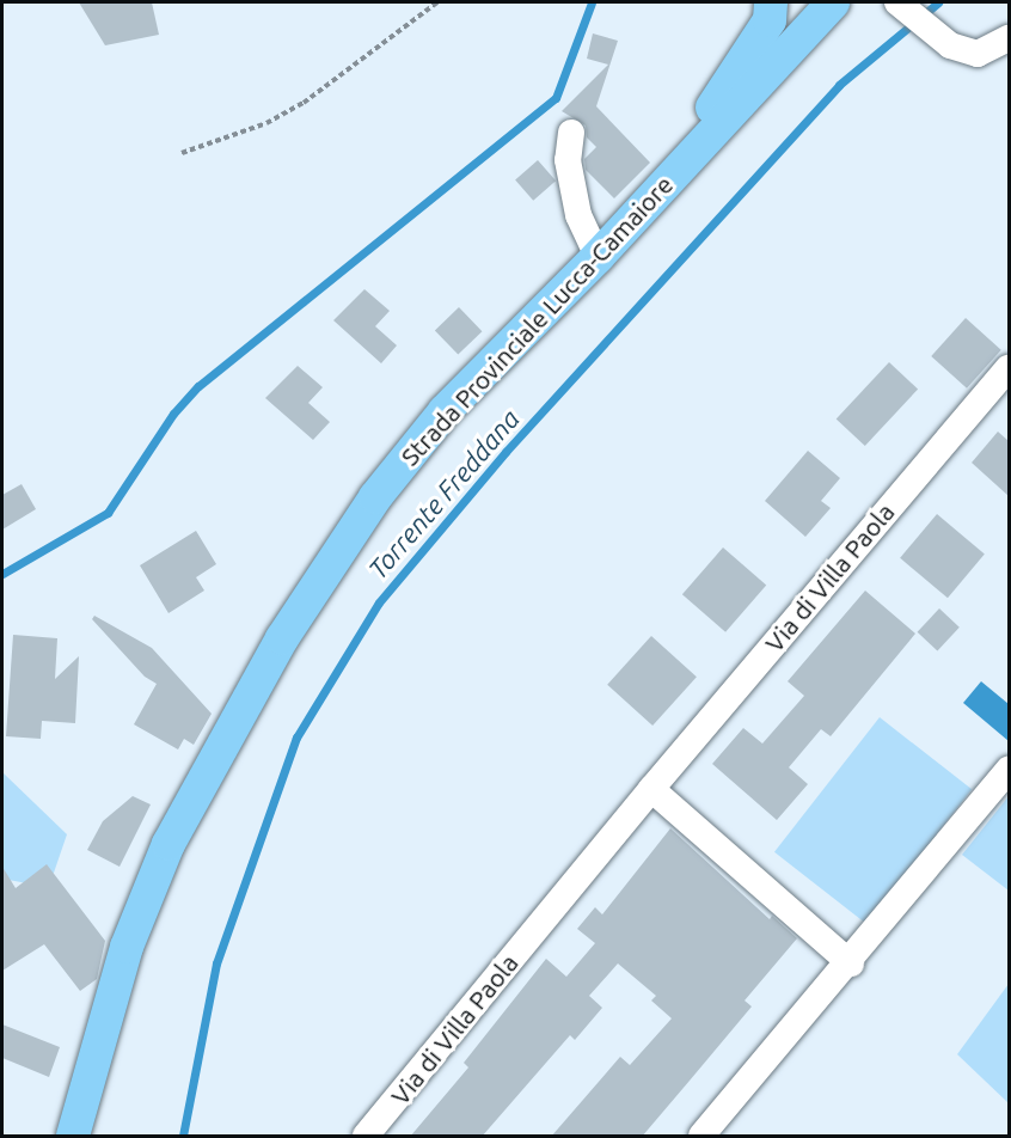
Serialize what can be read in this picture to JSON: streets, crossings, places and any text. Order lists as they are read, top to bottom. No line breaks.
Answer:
{"streets":{"main road":["Strada Provinciale Lucca-Camaiore"],"street":["Via di Villa Paola"]},"water":["Torrente Freddana"]}
